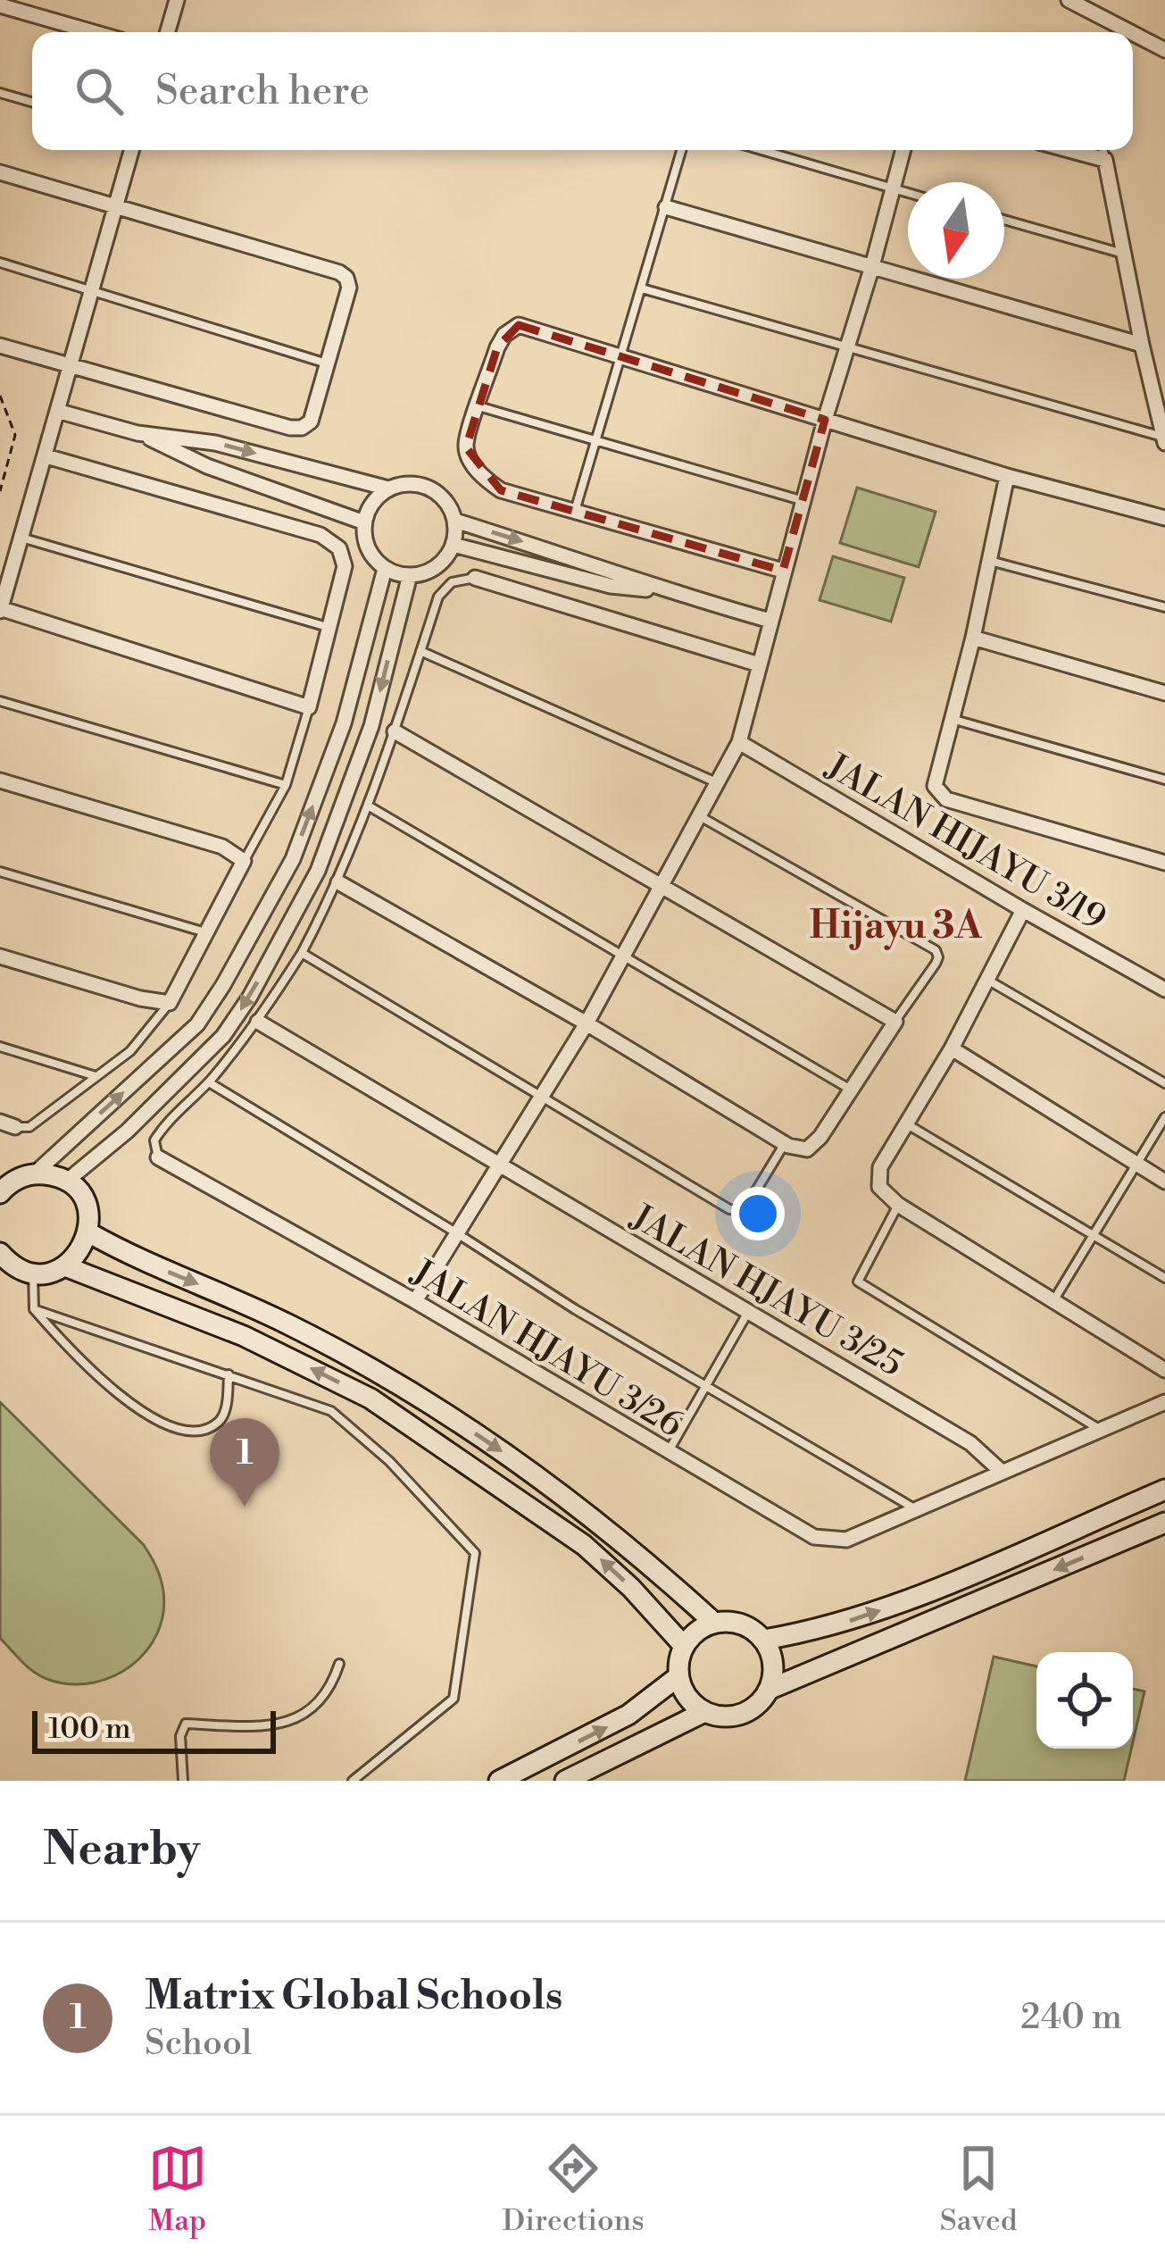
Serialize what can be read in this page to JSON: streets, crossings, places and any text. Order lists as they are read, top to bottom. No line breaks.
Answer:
{"streets":{"street":["JALAN HIJAYU 3/19","JALAN HJAYU 3/25","JALAN HJAYU 3/26"]},"crossings":[["JALAN HJAYU 3/25","JALAN HJAYU 3/26"]],"districts":["Hijayu 3A"],"scale_bar":"100 m","north":"bottom","page":{"search":"Search here","pins":"1","scale":"100 m","heading":"Nearby","list":[{"mark":"1","name":"Matrix Global Schools","note":"School","value":"240 m"}],"nav":["Map","Directions","Saved"]}}
